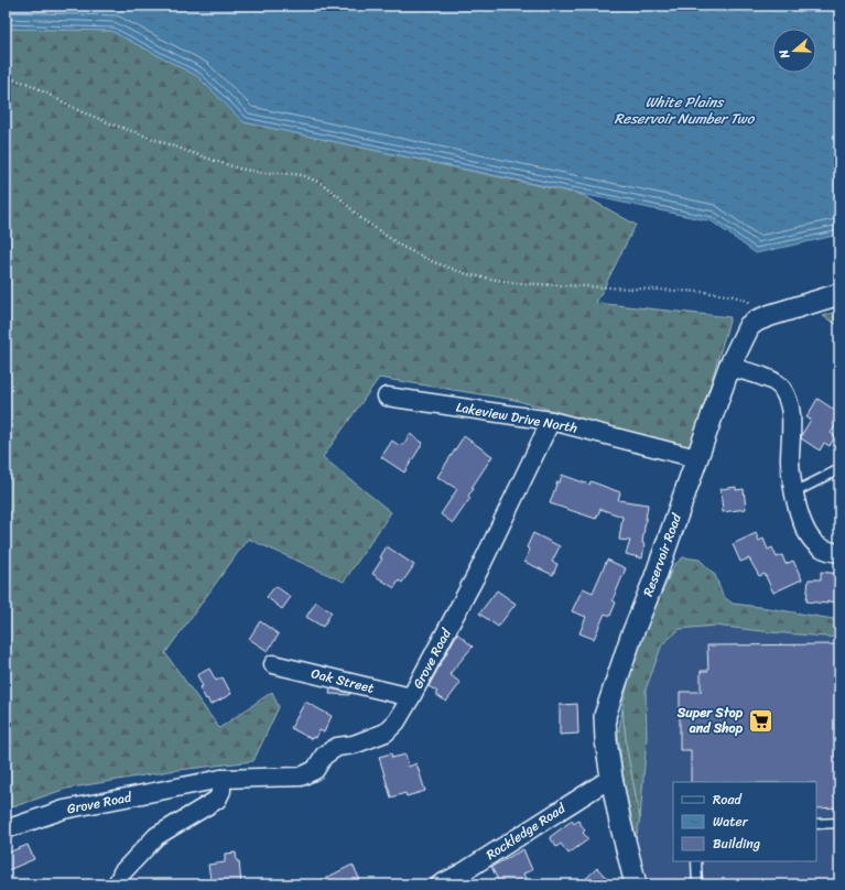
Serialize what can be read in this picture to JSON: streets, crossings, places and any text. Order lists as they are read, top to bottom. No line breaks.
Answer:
{"streets":{"street":["Lakeview Drive North","Reservoir Road","Grove Road","Oak Street","Rockledge Road"]},"crossings":[["Lakeview Drive North","Reservoir Road"],["Lakeview Drive North","Grove Road"],["Reservoir Road","Rockledge Road"],["Grove Road","Oak Street"]],"water":["White Plains Reservoir Number Two"],"places":{"supermarket":["Super Stop and Shop"]},"legend":["Road","Water","Building"],"north":"left"}
